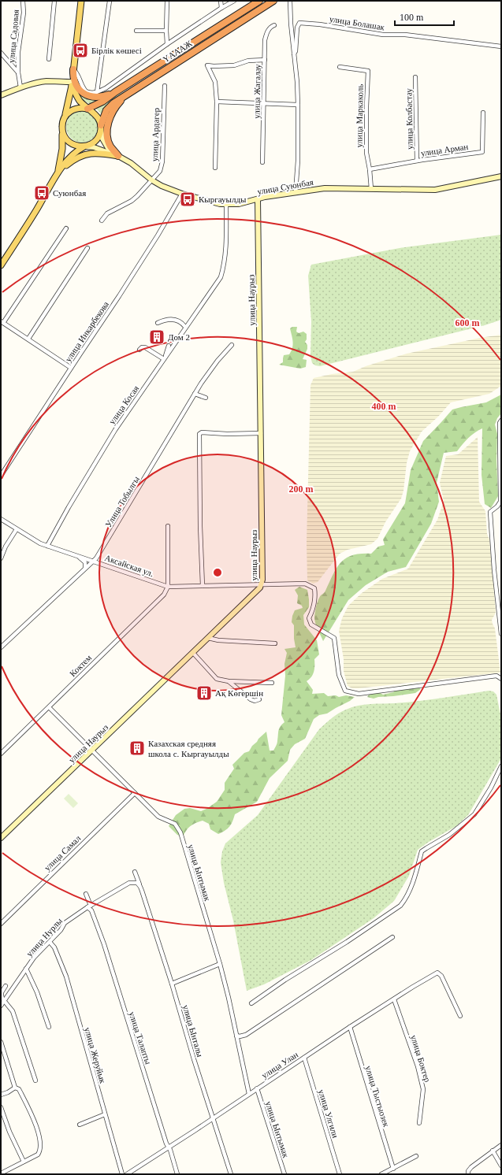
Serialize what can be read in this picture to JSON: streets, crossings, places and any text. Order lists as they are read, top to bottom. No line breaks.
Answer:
{"streets":{"highway":["ҮАААЖ"],"street":["улица Болашак","улица Садовая","улица Жагалау","улица Маркаколь","улица Колбастау","улица Ардагер","улица Арман","улица Суюнбая","улица Наурыз","улица Инкарбекова","улица Косая","Улица Тобылгы","Аксайская ул.","Коктем","улица Самал","улица Ынтымак","улица Нурлы","улица Ынталы","улица Талапты","улица Жеруйык","улица Боктер","улица Улан","улица Тыстыозек","улица Улгили"]},"crossings":[["ҮАААЖ","улица Суюнбая"],["улица Маркаколь","улица Арман"],["улица Маркаколь","улица Суюнбая"],["улица Колбастау","улица Арман"],["улица Ардагер","улица Суюнбая"],["улица Суюнбая","улица Наурыз"],["улица Суюнбая","улица Инкарбекова"],["улица Суюнбая","улица Косая"],["улица Наурыз","Аксайская ул."],["улица Наурыз","улица Ынтымак"],["улица Косая","Аксайская ул."],["Улица Тобылгы","Аксайская ул."],["Аксайская ул.","Коктем"],["Коктем","улица Ынтымак"],["улица Самал","улица Ынтымак"],["улица Ынтымак","улица Улан"],["улица Нурлы","улица Ынталы"],["улица Нурлы","улица Талапты"],["улица Нурлы","улица Жеруйык"],["улица Ынталы","улица Улан"],["улица Талапты","улица Улан"],["улица Боктер","улица Улан"],["улица Улан","улица Тыстыозек"],["улица Улан","улица Улгили"]],"places":{"bus stop":["Бірлік көшесі","Суюнбая","Кыргауылды"],"building":["Дом 2","Ақ Көгершін","Казахская средняя школа с. Кыргауылды"]},"scale_bar":"100 m","rings":["600 m","400 m","200 m"]}
